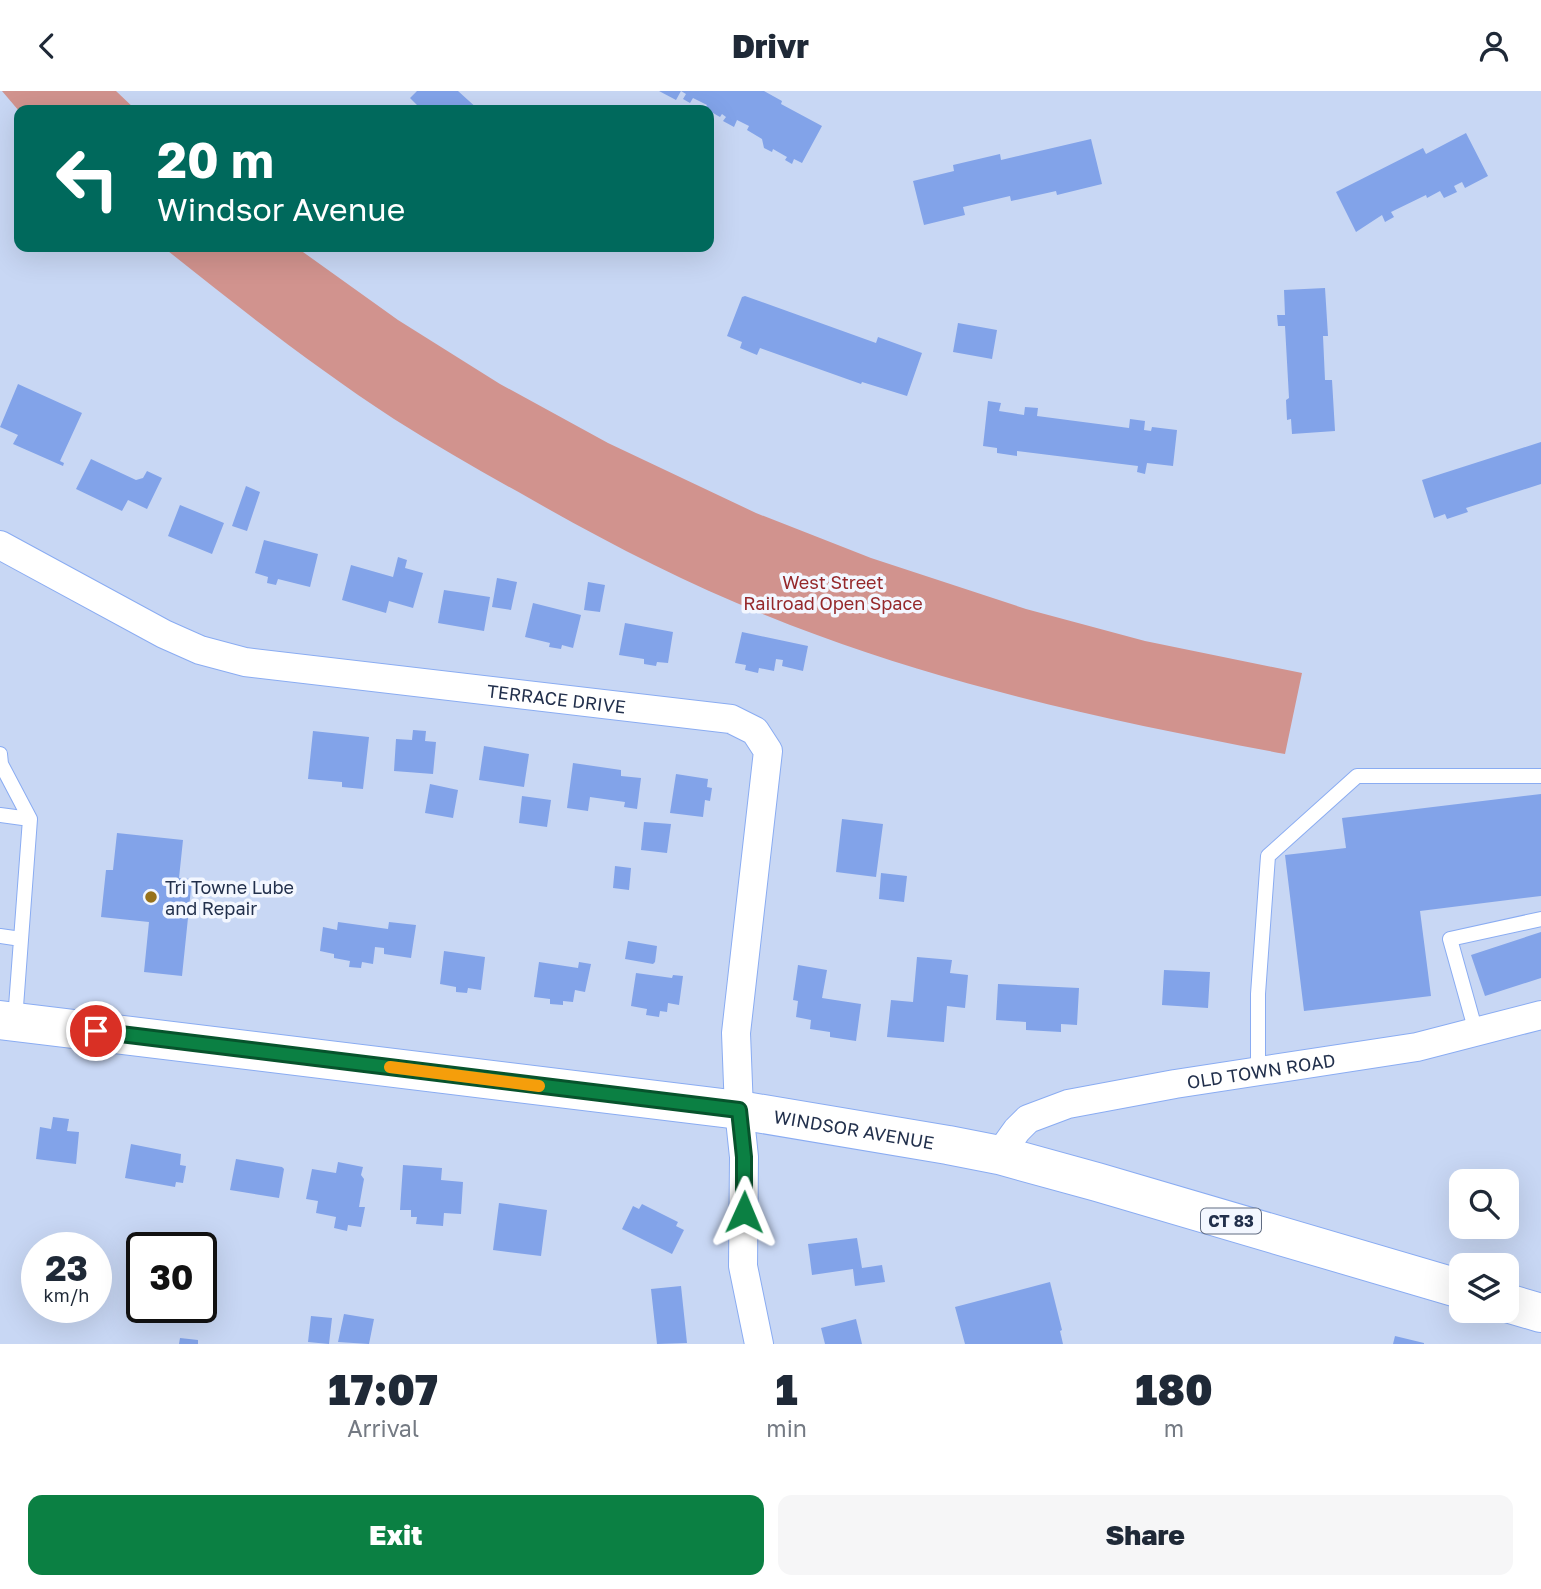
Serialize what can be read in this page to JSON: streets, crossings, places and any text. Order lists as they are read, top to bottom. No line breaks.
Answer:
{"streets":{"main road":["WINDSOR AVENUE","CT 83"],"street":["TERRACE DRIVE","OLD TOWN ROAD"]},"crossings":[["TERRACE DRIVE","WINDSOR AVENUE"],["OLD TOWN ROAD","WINDSOR AVENUE"],["OLD TOWN ROAD","CT 83"],["WINDSOR AVENUE","CT 83"]],"parks":["West Street Railroad Open Space"],"places":["Tri Towne Lube and Repair"],"page":{"header":"Drivr","turn":["20 m","Windsor Avenue"],"speed":"23 km/h","limit":"30","eta":["17:07","Arrival","1","min","180","m"],"buttons":["Exit","Share"]}}
